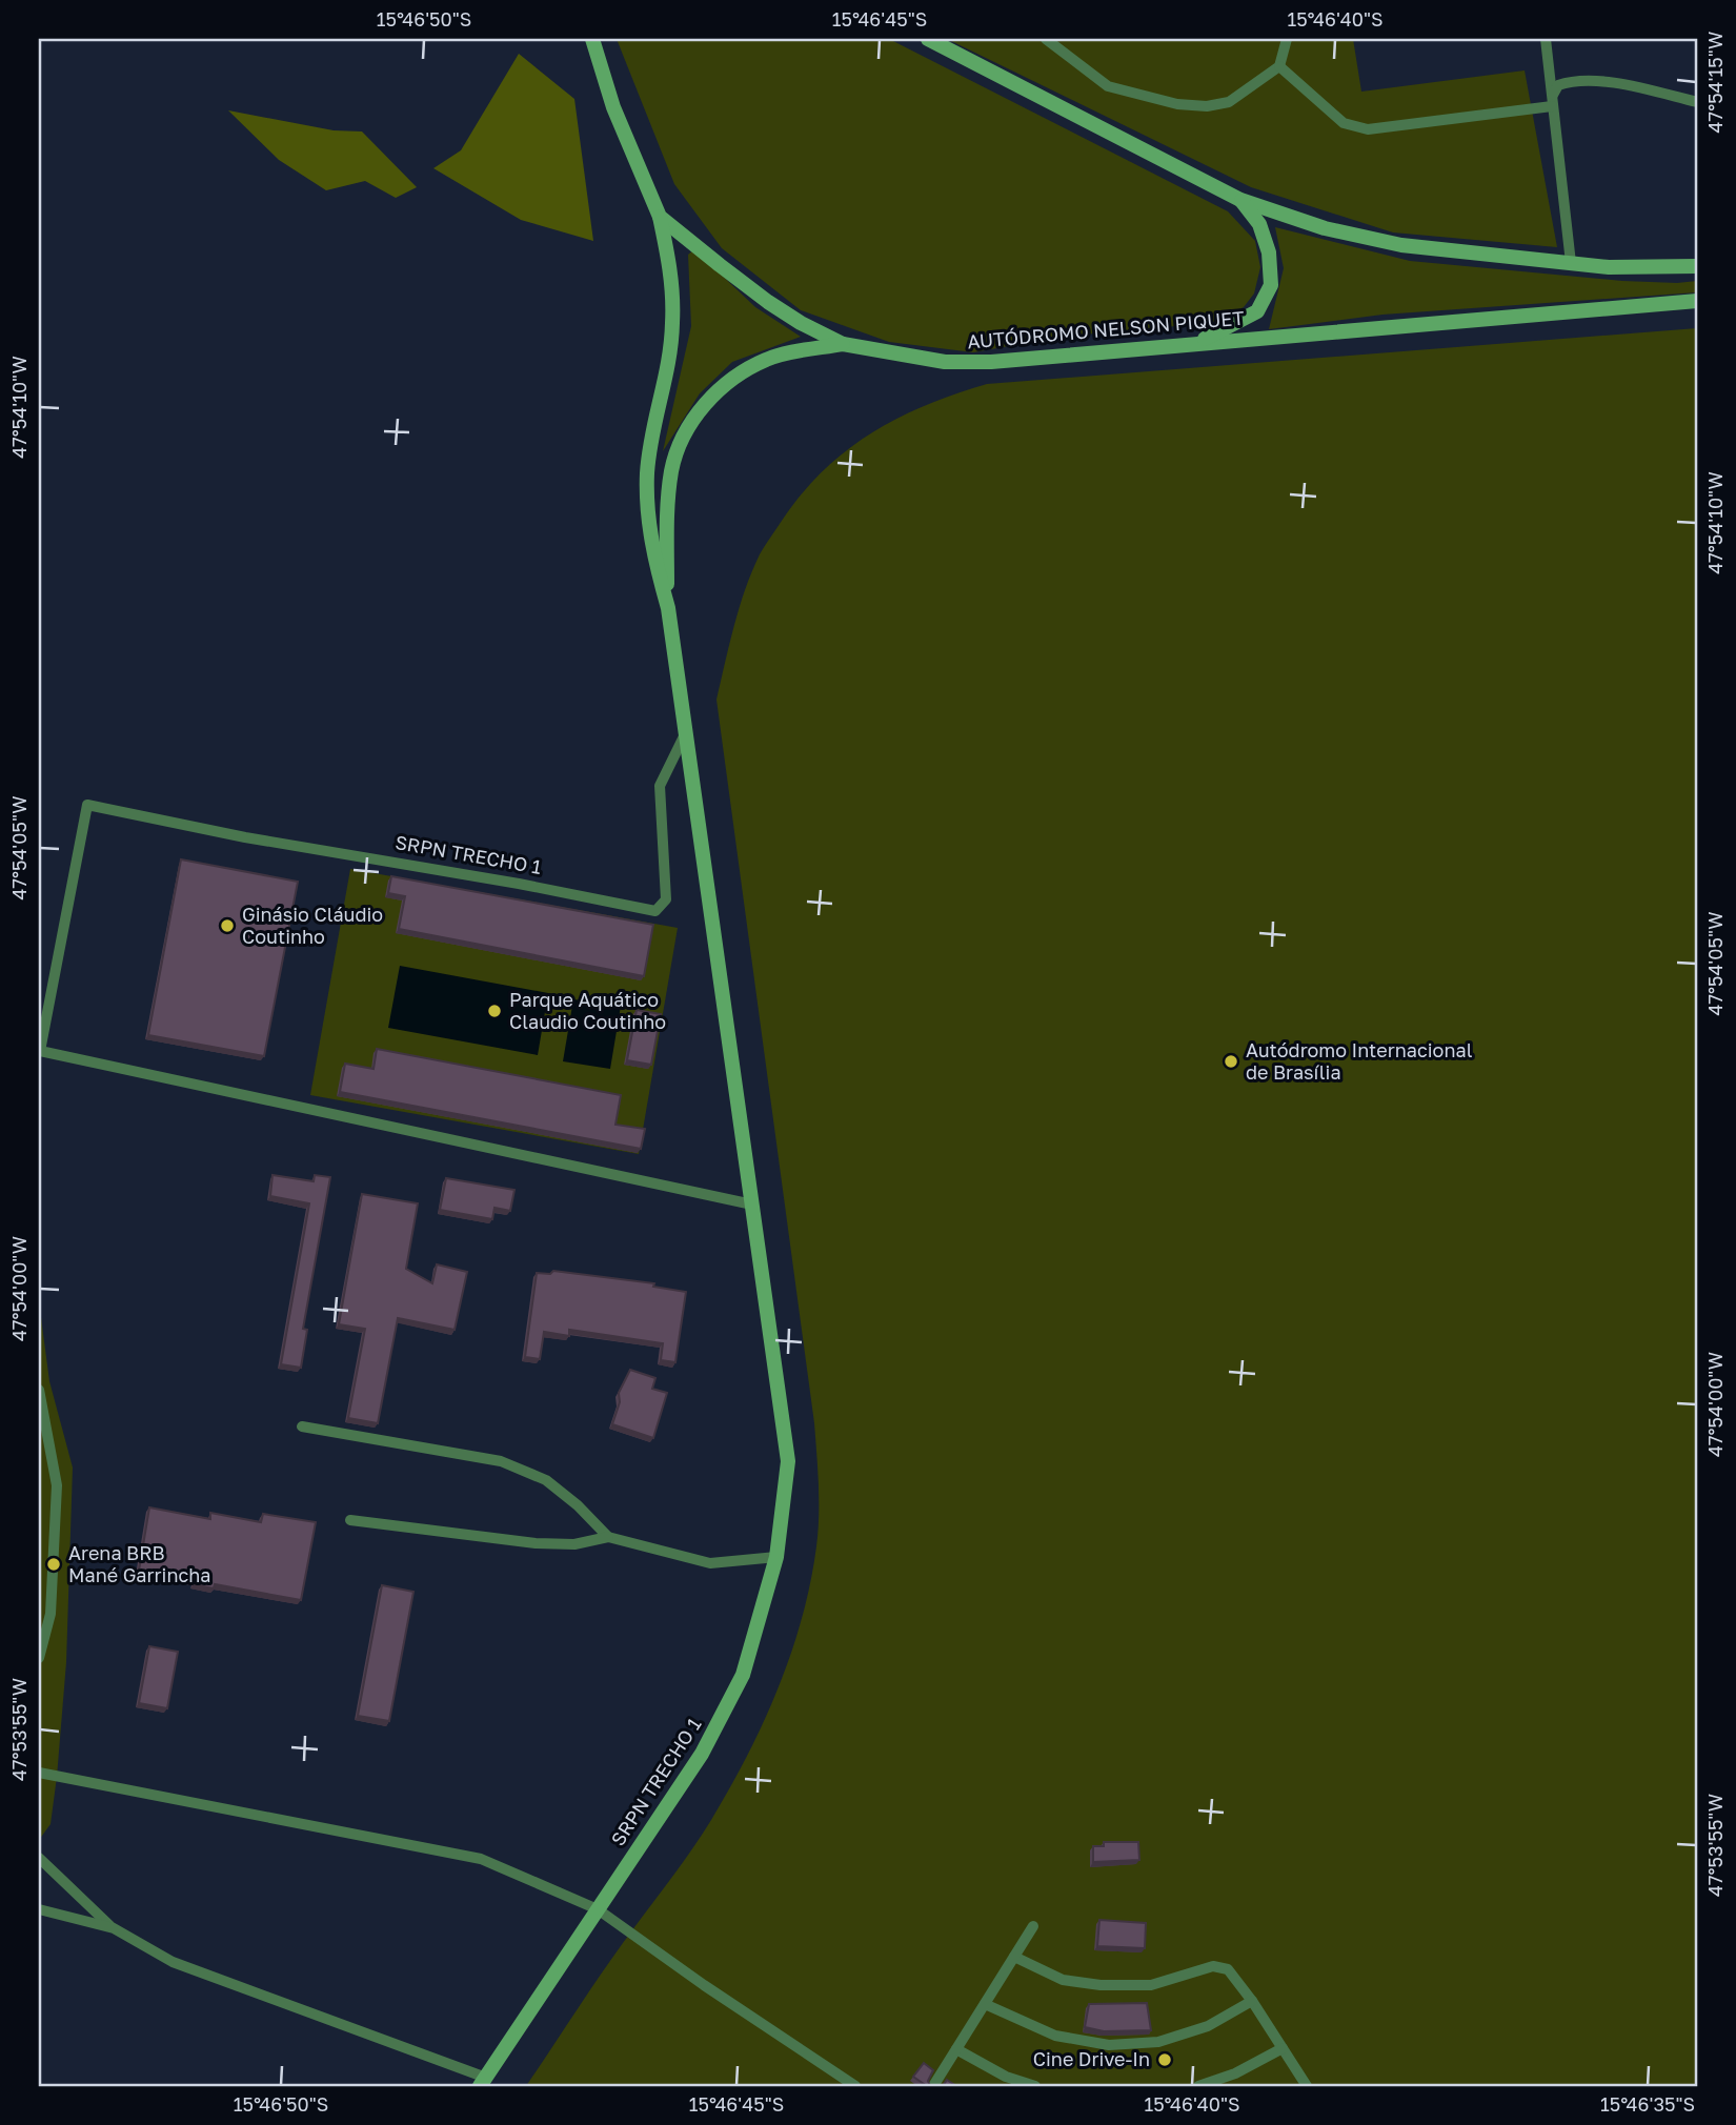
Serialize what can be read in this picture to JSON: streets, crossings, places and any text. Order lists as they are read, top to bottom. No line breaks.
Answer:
{"streets":{"main road":["AUTÓDROMO NELSON PIQUET","SRPN TRECHO 1"]},"crossings":[["AUTÓDROMO NELSON PIQUET","SRPN TRECHO 1"]],"places":["Ginásio Cláudio Coutinho","Parque Aquático Claudio Coutinho","Autódromo Internacional de Brasília","Arena BRB Mané Garrincha","Cine Drive-In"],"coordinates":["15°46'50\"S","15°46'45\"S","15°46'40\"S","47°54'15\"W","47°54'10\"W","47°54'05\"W","47°54'00\"W","47°53'55\"W","15°46'35\"S"]}
